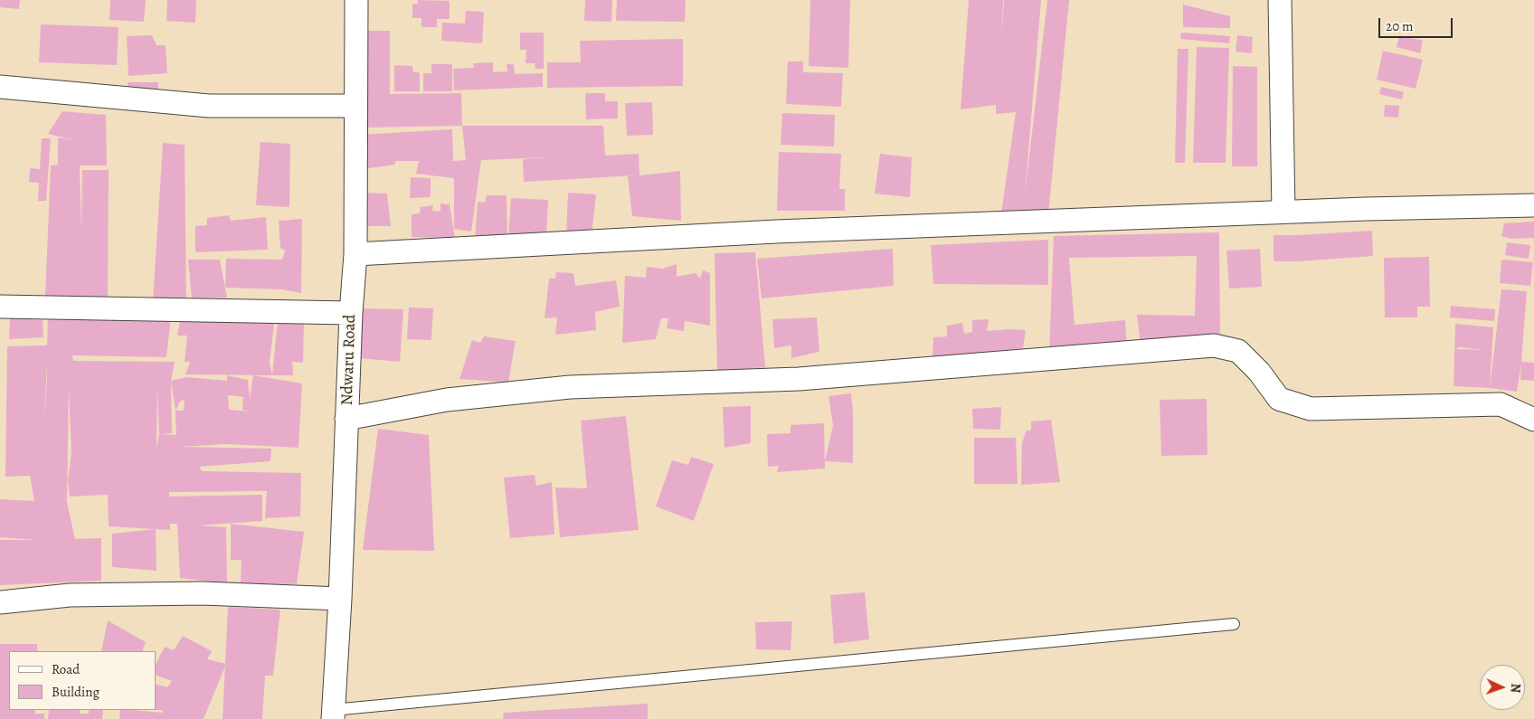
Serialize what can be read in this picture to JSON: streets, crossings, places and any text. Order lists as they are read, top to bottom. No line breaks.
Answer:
{"streets":{"street":["Ndwaru Road"]},"legend":["Road","Building"],"scale_bar":"20 m","north":"right"}
